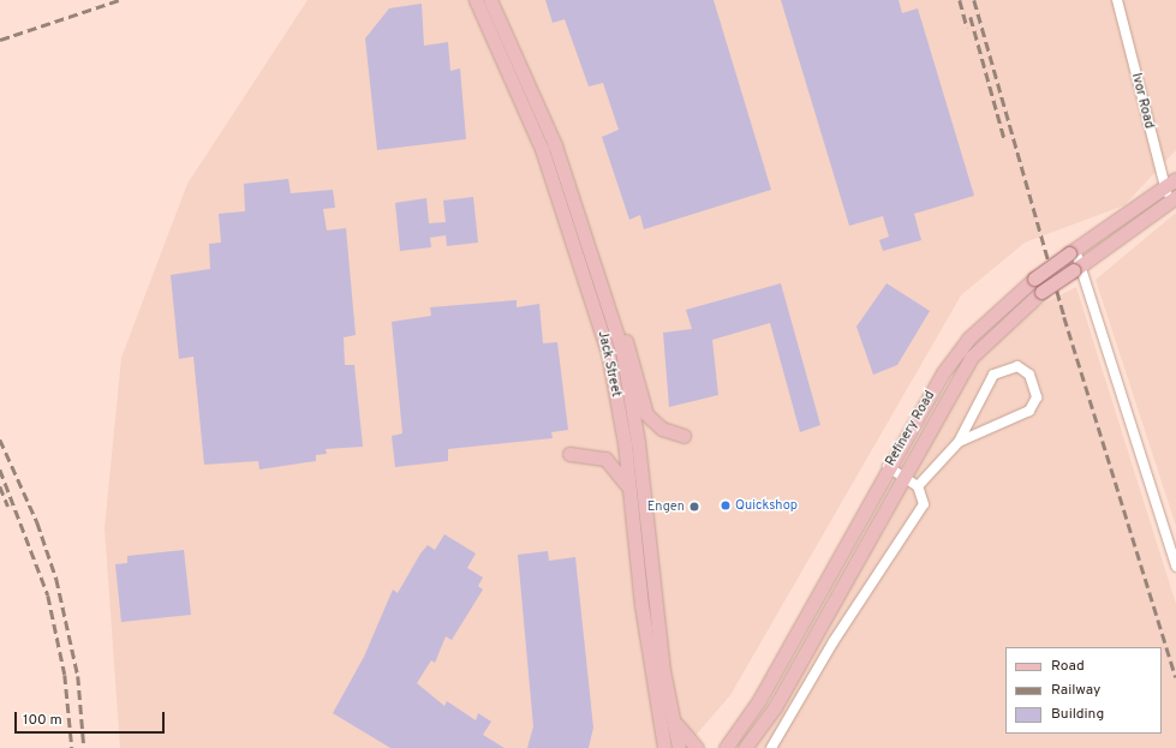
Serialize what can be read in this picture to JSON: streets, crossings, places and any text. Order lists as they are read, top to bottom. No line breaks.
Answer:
{"streets":{"main road":["Jack Street","Refinery Road"],"street":["Ivor Road"]},"crossings":[["Ivor Road","Refinery Road"]],"places":["Quickshop","Engen"],"legend":["Road","Railway","Building"],"scale_bar":"100 m"}
